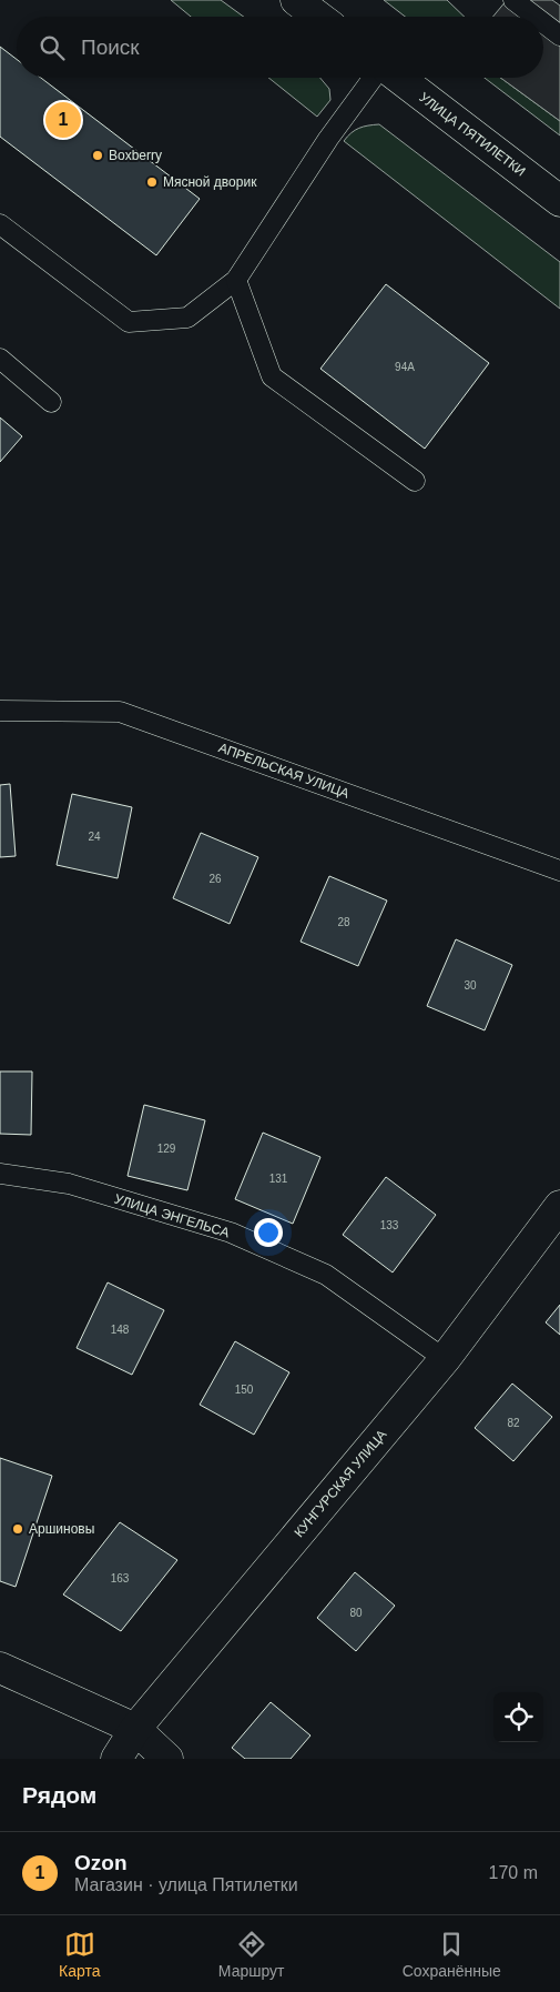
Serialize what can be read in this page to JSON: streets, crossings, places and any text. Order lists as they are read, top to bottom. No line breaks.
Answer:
{"streets":{"street":["УЛИЦА ПЯТИЛЕТКИ","КУНГУРСКАЯ УЛИЦА"],"lane":["АПРЕЛЬСКАЯ УЛИЦА","УЛИЦА ЭНГЕЛЬСА"]},"crossings":[["УЛИЦА ЭНГЕЛЬСА","КУНГУРСКАЯ УЛИЦА"]],"places":["Boxberry","Мясной дворик","Аршиновы"],"house_numbers":["94А","24","26","28","30","129","131","133","148","150","82","163","80"],"page":{"search":"Поиск","pins":"1","heading":"Рядом","list":[{"mark":"1","name":"Ozon","note":"Магазин · улица Пятилетки","value":"170 m"}],"nav":["Карта","Маршрут","Сохранённые"]}}
